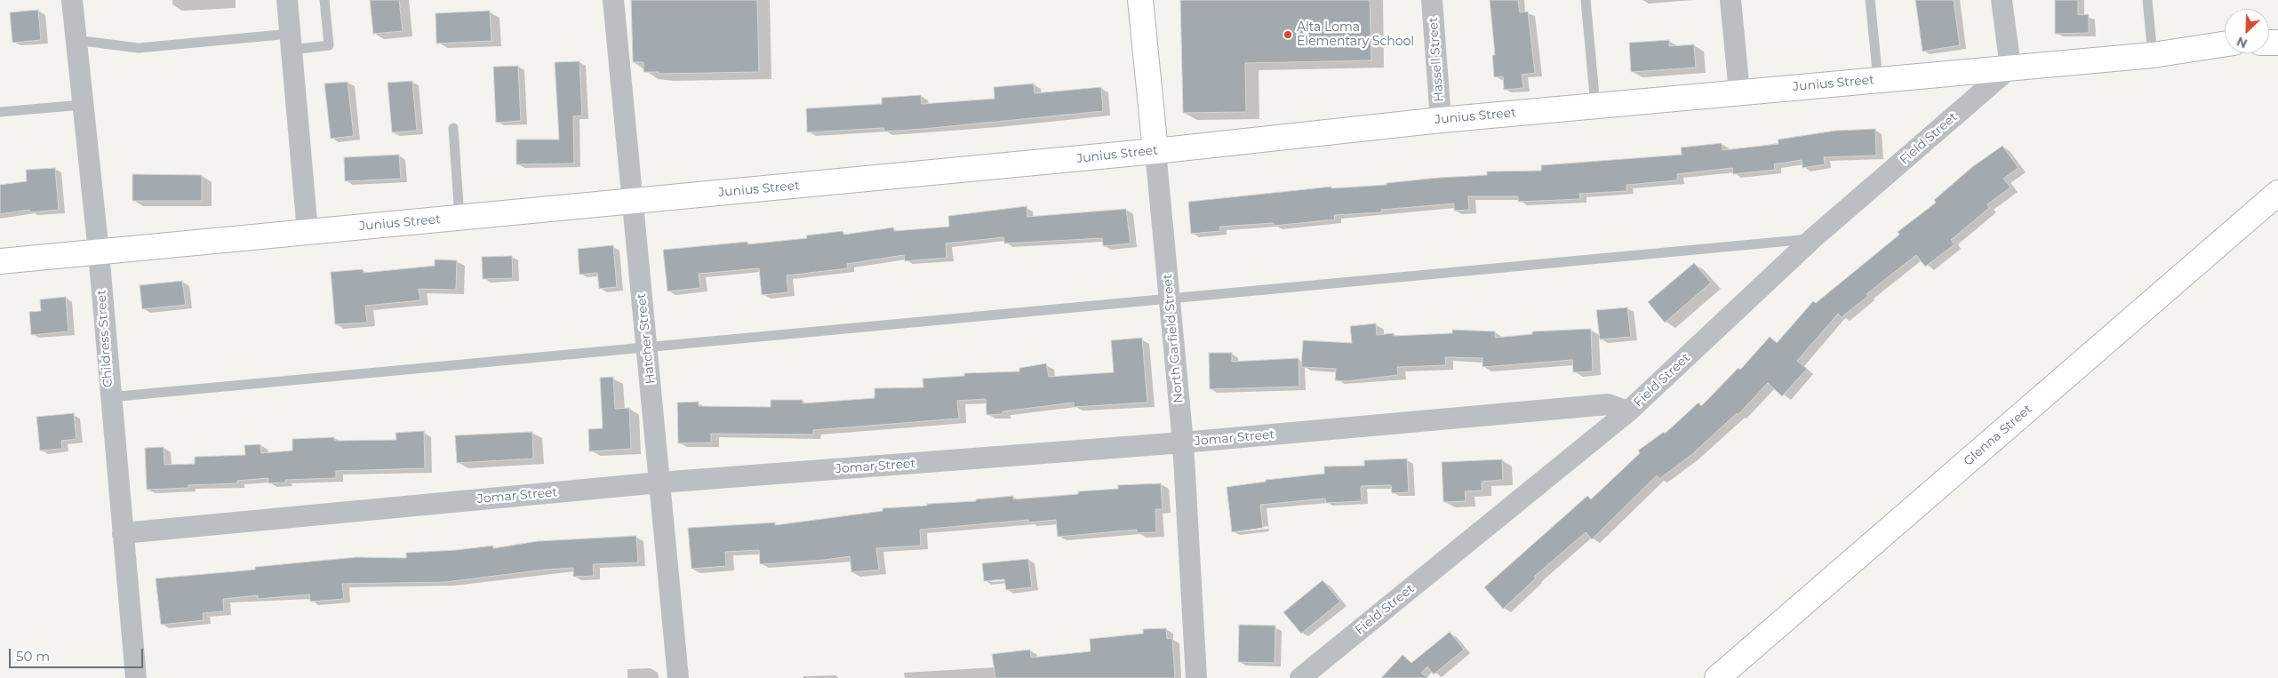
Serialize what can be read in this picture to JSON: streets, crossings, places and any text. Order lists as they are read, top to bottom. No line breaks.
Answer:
{"streets":{"street":["Hassell Street","Junius Street","Field Street","Childress Street","Hatcher Street","North Garfield Street","Glenna Street","Jomar Street"]},"crossings":[["Hassell Street","Junius Street"],["Junius Street","Field Street"],["Junius Street","Childress Street"],["Junius Street","Hatcher Street"],["Junius Street","North Garfield Street"],["Field Street","Jomar Street"],["Childress Street","Jomar Street"],["Hatcher Street","Jomar Street"],["North Garfield Street","Jomar Street"]],"places":["Alta Loma Elementary School"],"scale_bar":"50 m","north":"bottom left"}
